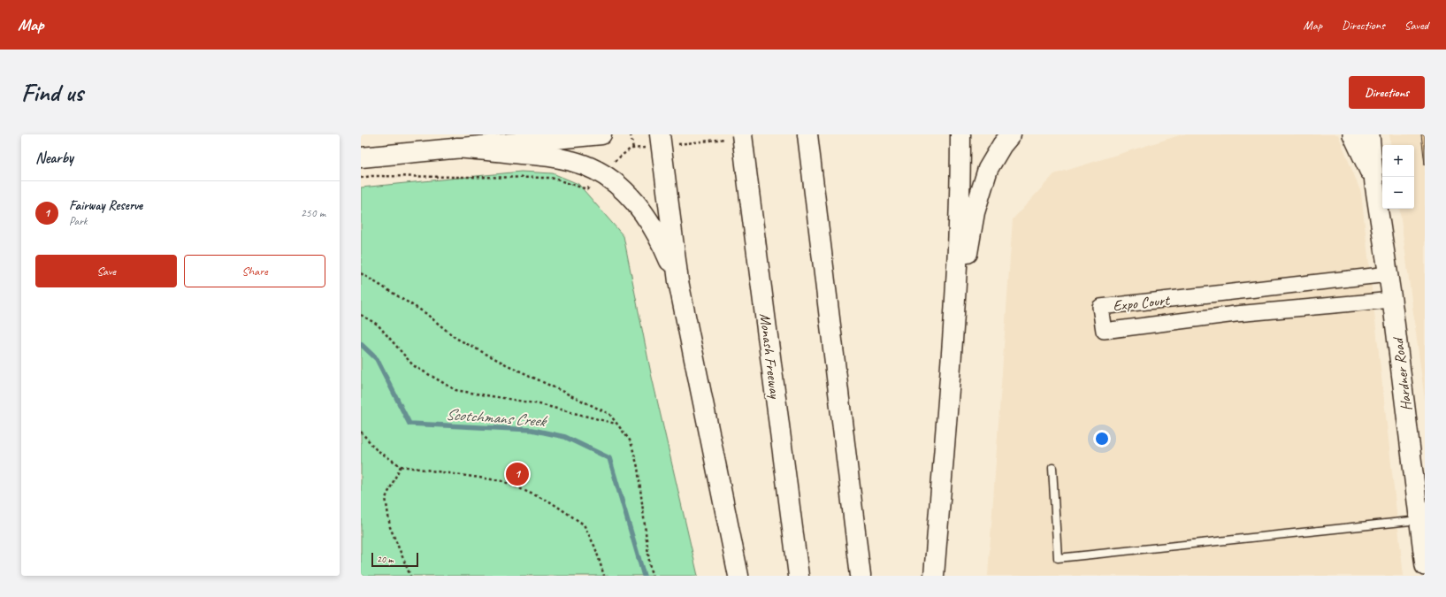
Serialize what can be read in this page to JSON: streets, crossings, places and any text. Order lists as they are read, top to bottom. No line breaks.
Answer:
{"streets":{"main road":["Monash Freeway"],"street":["Expo Court","Hardner Road"]},"crossings":[["Expo Court","Hardner Road"]],"water":["Scotchmans Creek"],"scale_bar":"20 m","page":{"header":"Map","nav":["Map","Directions","Saved"],"buttons":["Directions",["Save","Share"]],"title":"Find us","heading":"Nearby","map_buttons":["+","−"],"list":[{"mark":"1","name":"Fairway Reserve","note":"Park","value":"250 m"}],"pins":"1","scale":"20 m"}}
